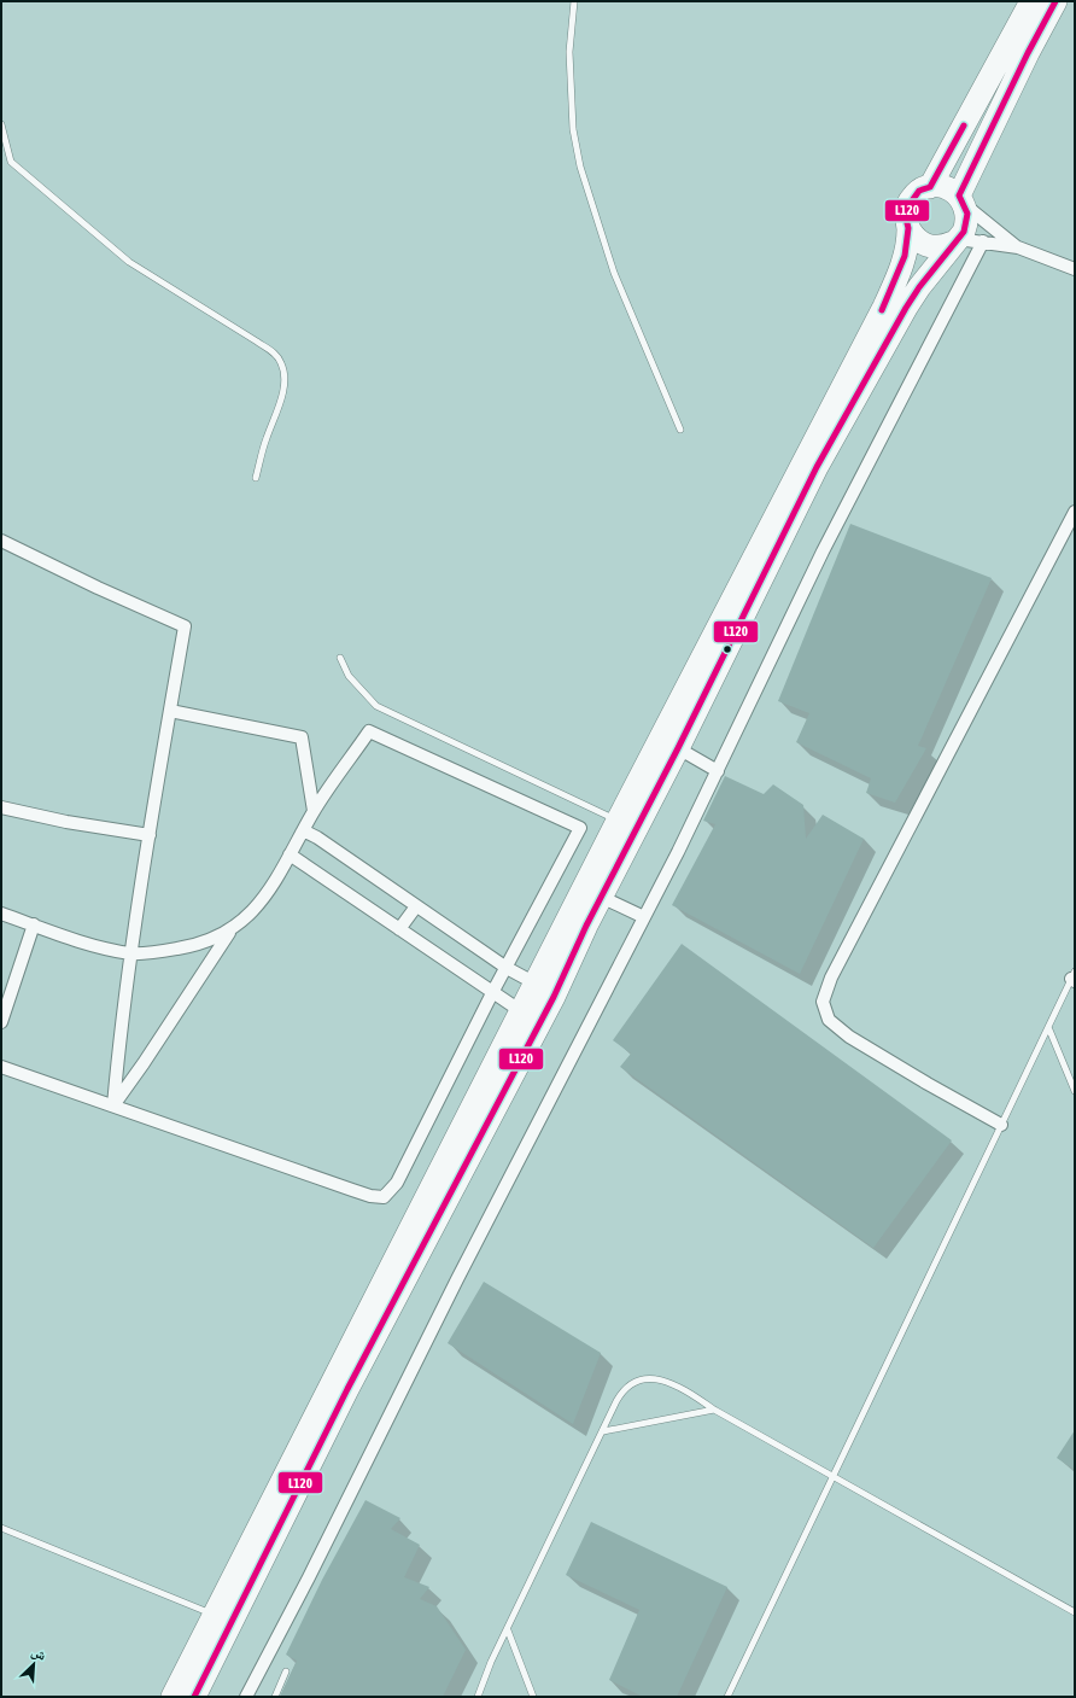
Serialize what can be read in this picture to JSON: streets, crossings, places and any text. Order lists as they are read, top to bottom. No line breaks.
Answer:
{"lines":["transit line L120"],"north":"top right"}
